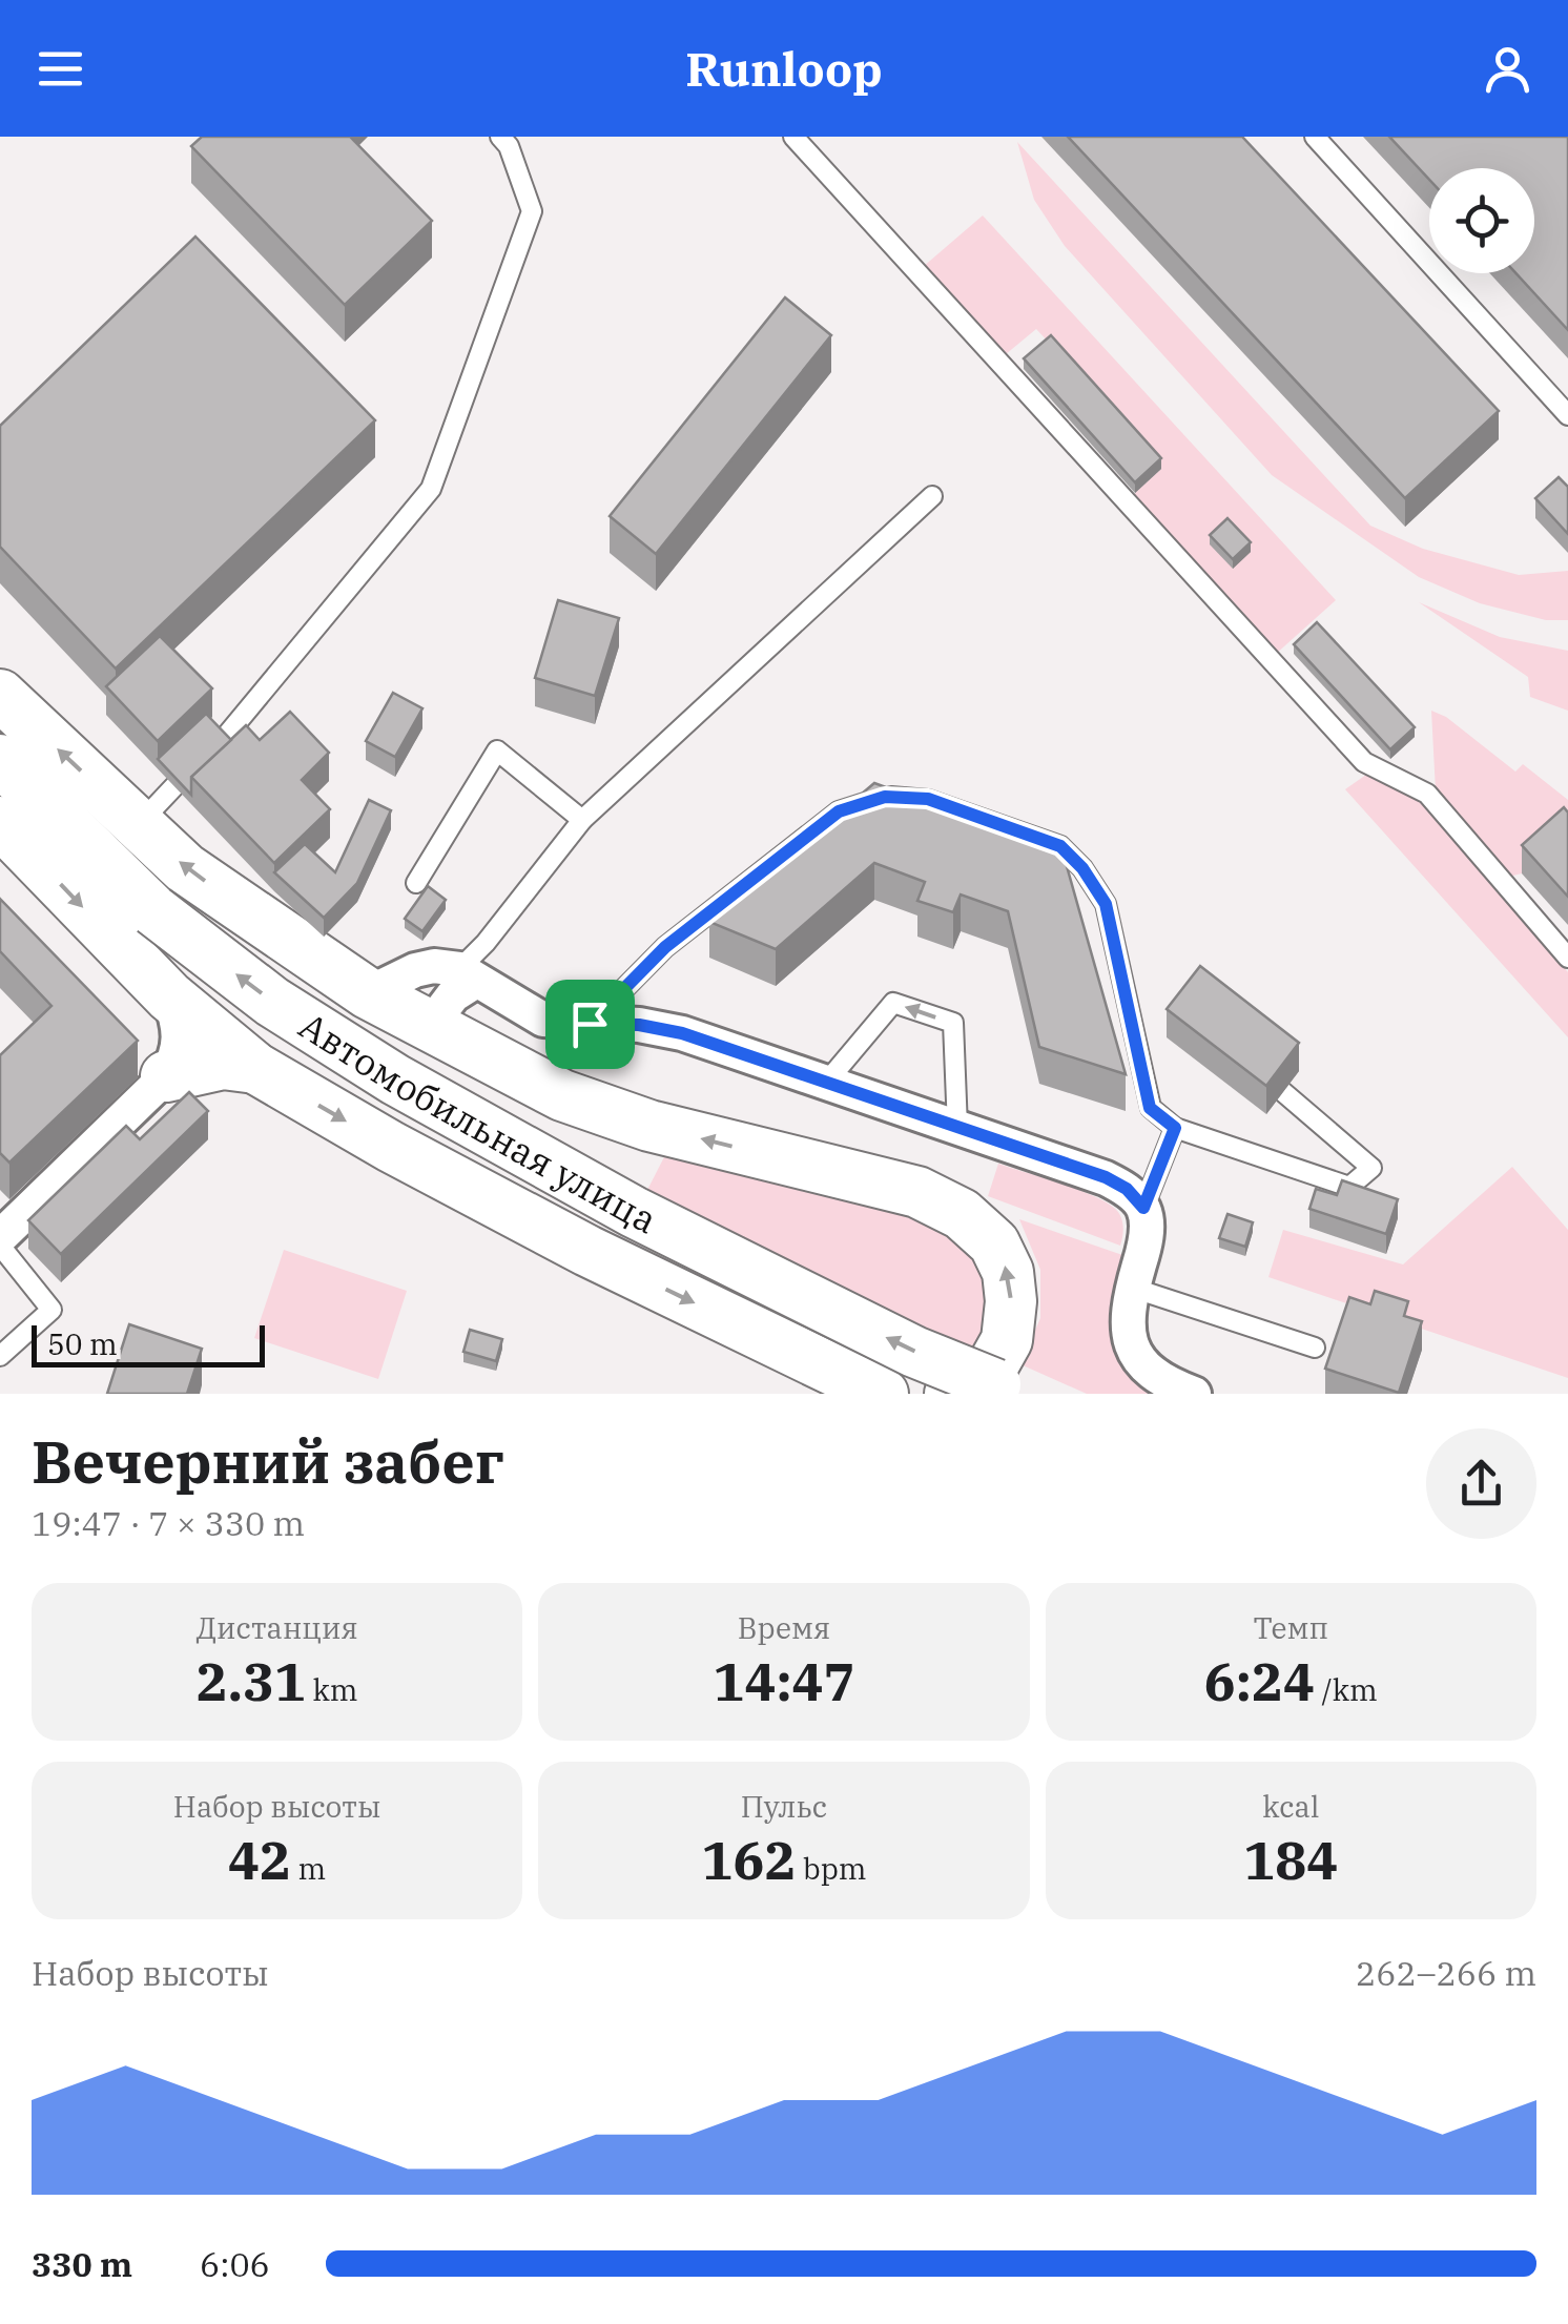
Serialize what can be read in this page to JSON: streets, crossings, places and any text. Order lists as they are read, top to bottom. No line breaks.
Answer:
{"streets":{"main road":["Автомобильная улица"]},"scale_bar":"50 m","page":{"header":"Runloop","scale":"50 m","heading":["Вечерний забег","19:47 · 7 × 330 m"],"stats":[["Дистанция","2.31 km"],["Время","14:47"],["Темп","6:24 /km"],["Набор высоты","42 m"],["Пульс","162 bpm"],["kcal","184"]],"chart":["Набор высоты","262–266 m"],"list":[{"name":"330 m","note":"6:06"}]}}
